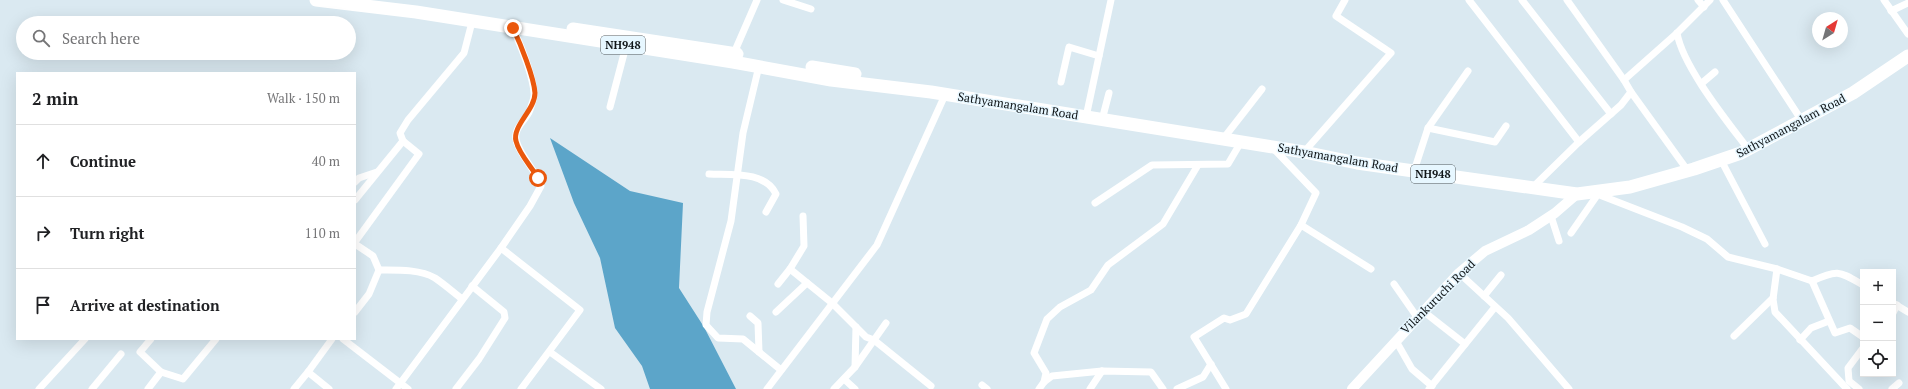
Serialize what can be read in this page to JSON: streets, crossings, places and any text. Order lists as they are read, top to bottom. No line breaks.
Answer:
{"streets":{"highway":["NH948","Sathyamangalam Road"],"street":["Vilankuruchi Road"]},"crossings":[["Sathyamangalam Road","Vilankuruchi Road"]],"north":"top right","page":{"search":"Search here","heading":["2 min","Walk · 150 m"],"list":[["Continue","40 m"],["Turn right","110 m"],"Arrive at destination"],"map_buttons":["+","−"]}}
